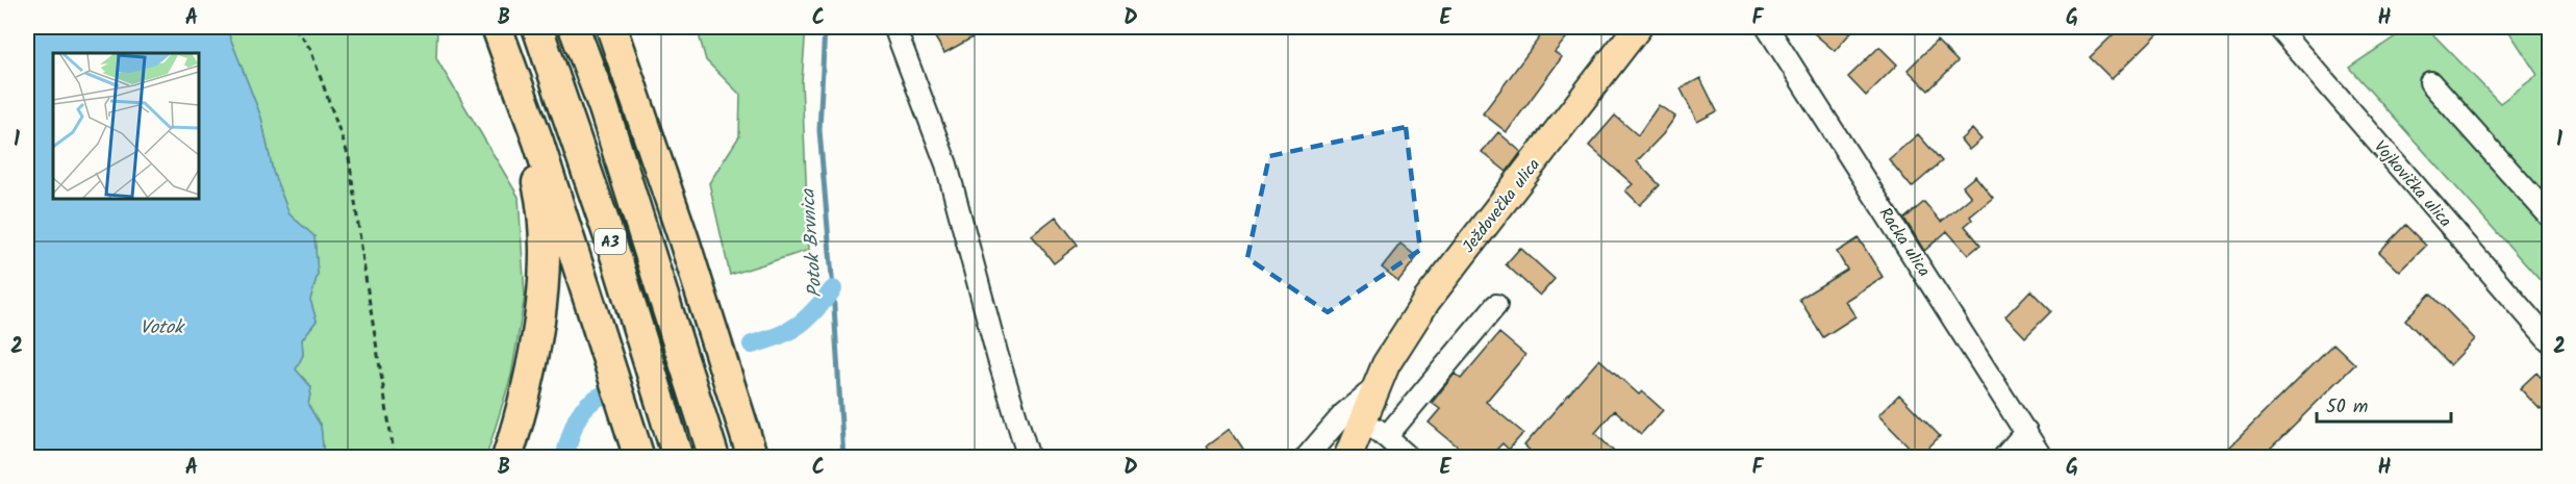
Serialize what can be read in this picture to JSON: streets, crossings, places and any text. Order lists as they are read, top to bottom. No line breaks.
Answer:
{"streets":{"highway":["A3"],"main road":["Ježdovečka ulica"],"street":["Vojkovička ulica","Racka ulica"]},"water":["Potok Brvnica","Votok"],"scale_bar":"50 m","grid":{"columns":["A","B","C","D","E","F","G","H"],"rows":["1","2"]}}
